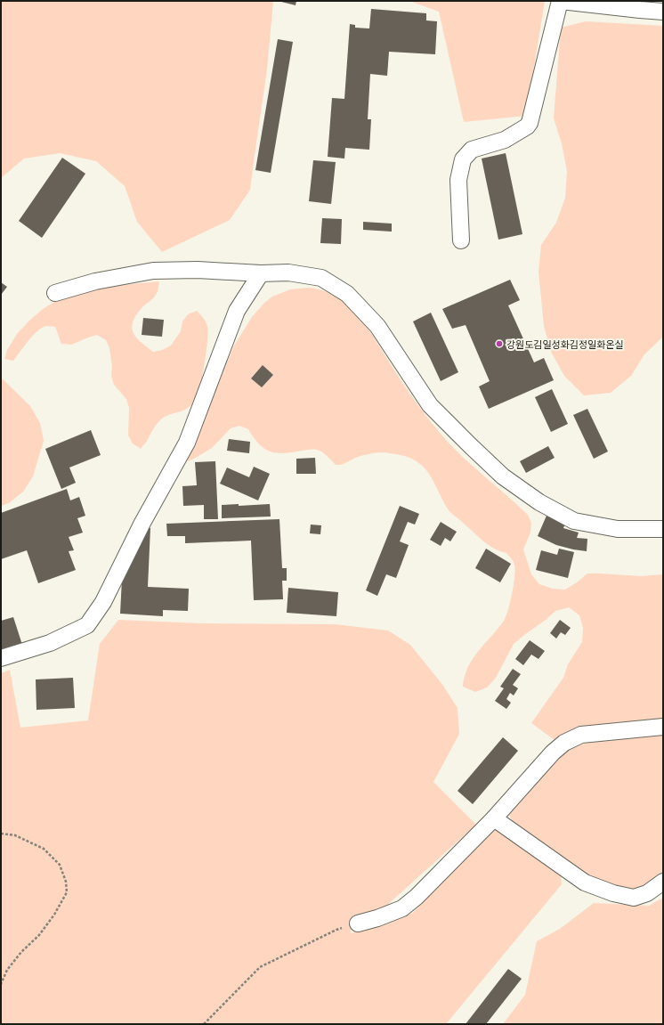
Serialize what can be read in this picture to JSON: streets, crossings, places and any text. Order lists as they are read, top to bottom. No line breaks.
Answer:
{"places":["강원도김일성화김정일화온실"]}
